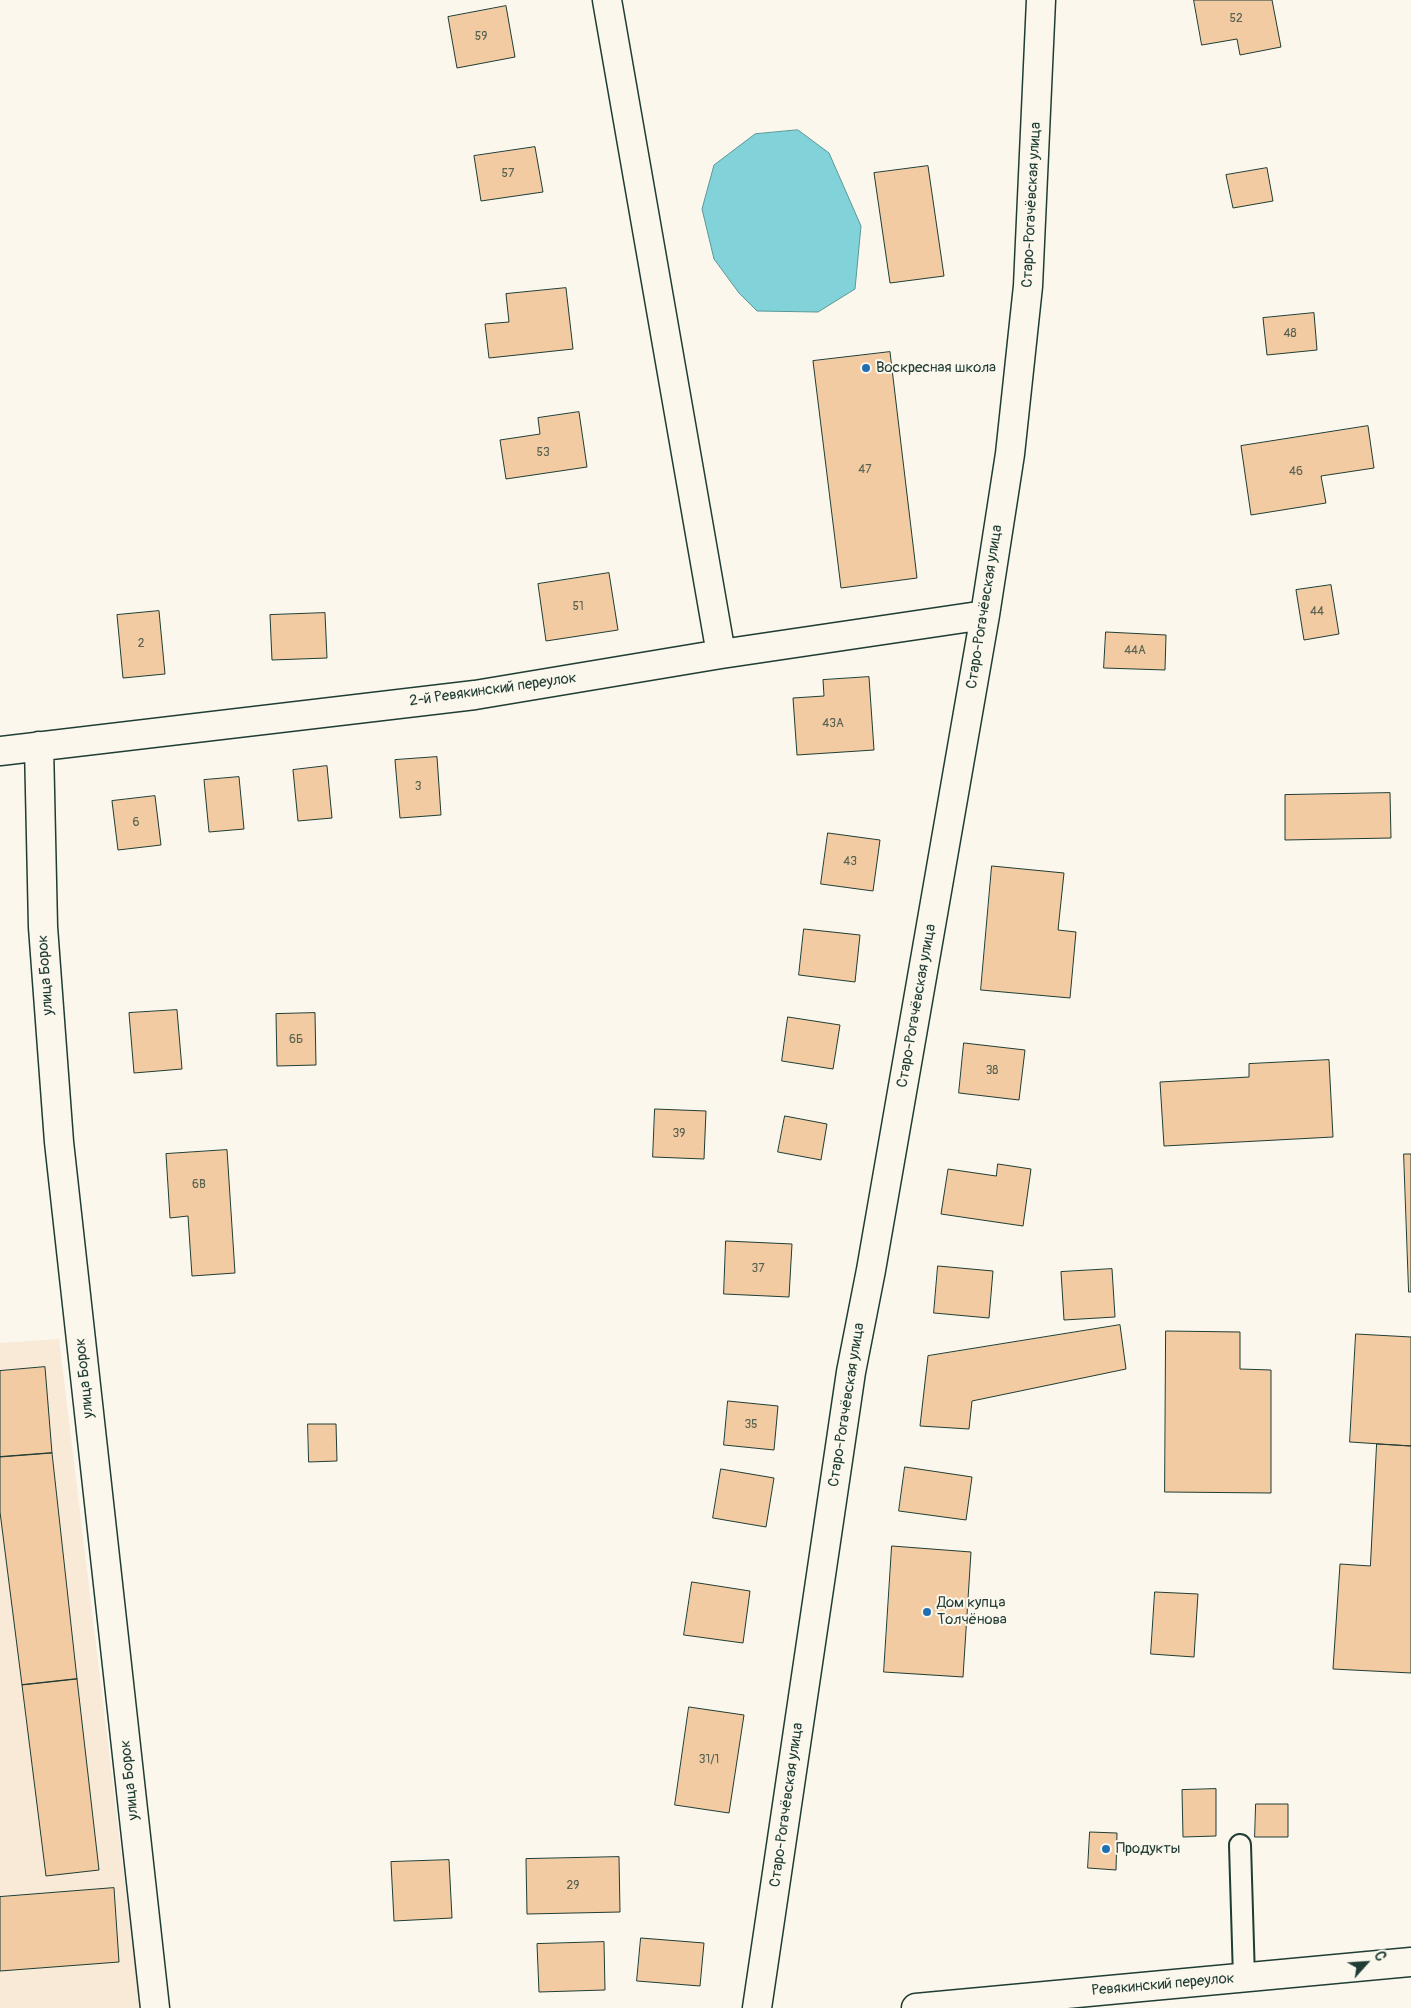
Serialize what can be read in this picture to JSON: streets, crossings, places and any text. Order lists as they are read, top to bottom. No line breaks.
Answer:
{"streets":{"street":["Старо-Рогачёвская улица","2-й Ревякинский переулок","улица Борок","Ревякинский переулок"]},"crossings":[["Старо-Рогачёвская улица","2-й Ревякинский переулок"],["2-й Ревякинский переулок","улица Борок"]],"places":["Воскресная школа","Дом купца Толчёнова","Продукты"],"house_numbers":["52","59","57","48","53","47","46","51","44","2","44А","43А","3","6","43","6Б","38","39","6В","37","35","31/1","29"],"north":"top right"}
